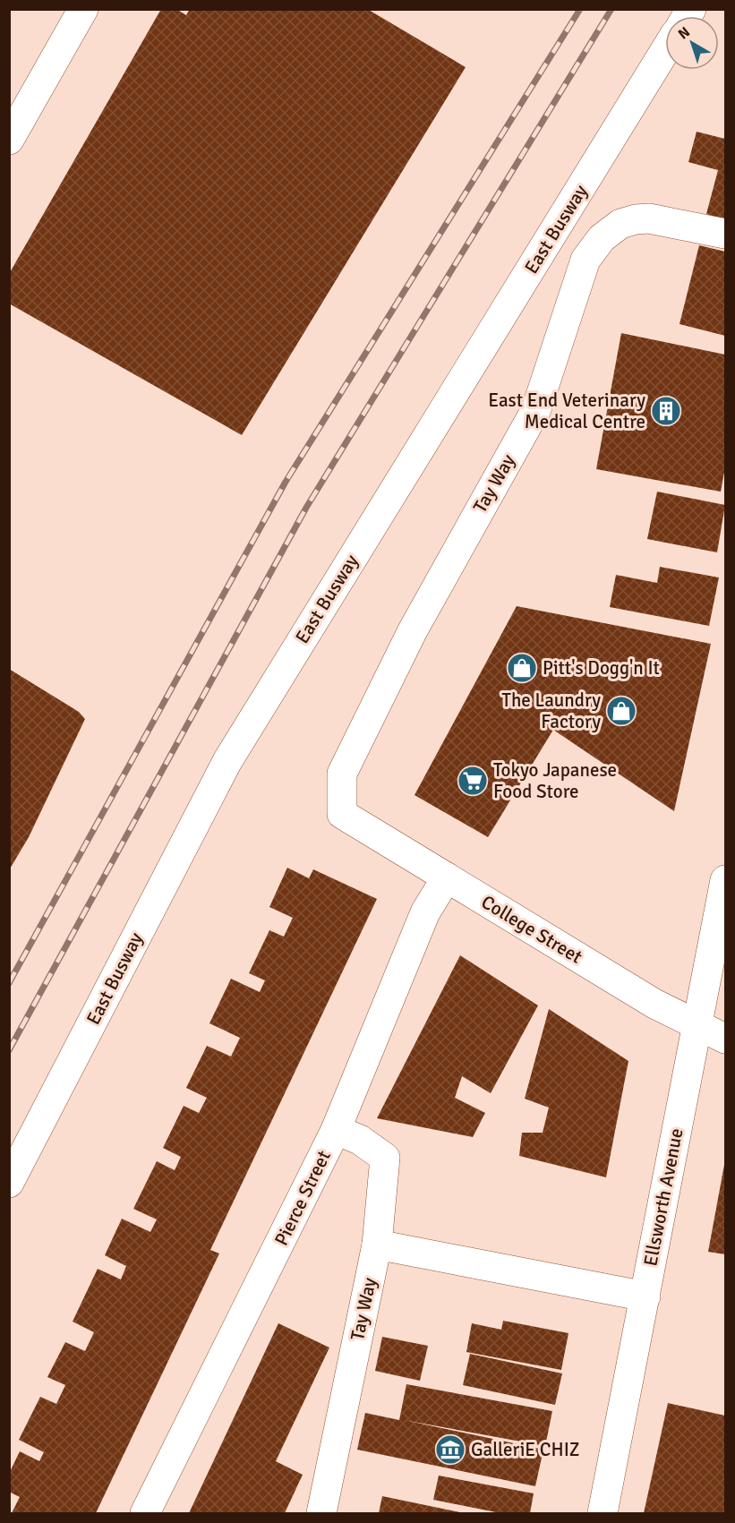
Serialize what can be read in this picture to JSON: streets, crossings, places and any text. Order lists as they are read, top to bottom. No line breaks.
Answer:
{"streets":{"street":["East Busway","Tay Way","College Street","Ellsworth Avenue","Pierce Street"]},"crossings":[["Tay Way","College Street"],["Tay Way","Pierce Street"],["College Street","Ellsworth Avenue"],["College Street","Pierce Street"]],"places":{"building":["East End Veterinary Medical Centre"],"shop":["Pitt's Dogg'n It","The Laundry Factory"],"supermarket":["Tokyo Japanese Food Store"],"museum":["GalleriE CHIZ"]},"north":"top left"}
